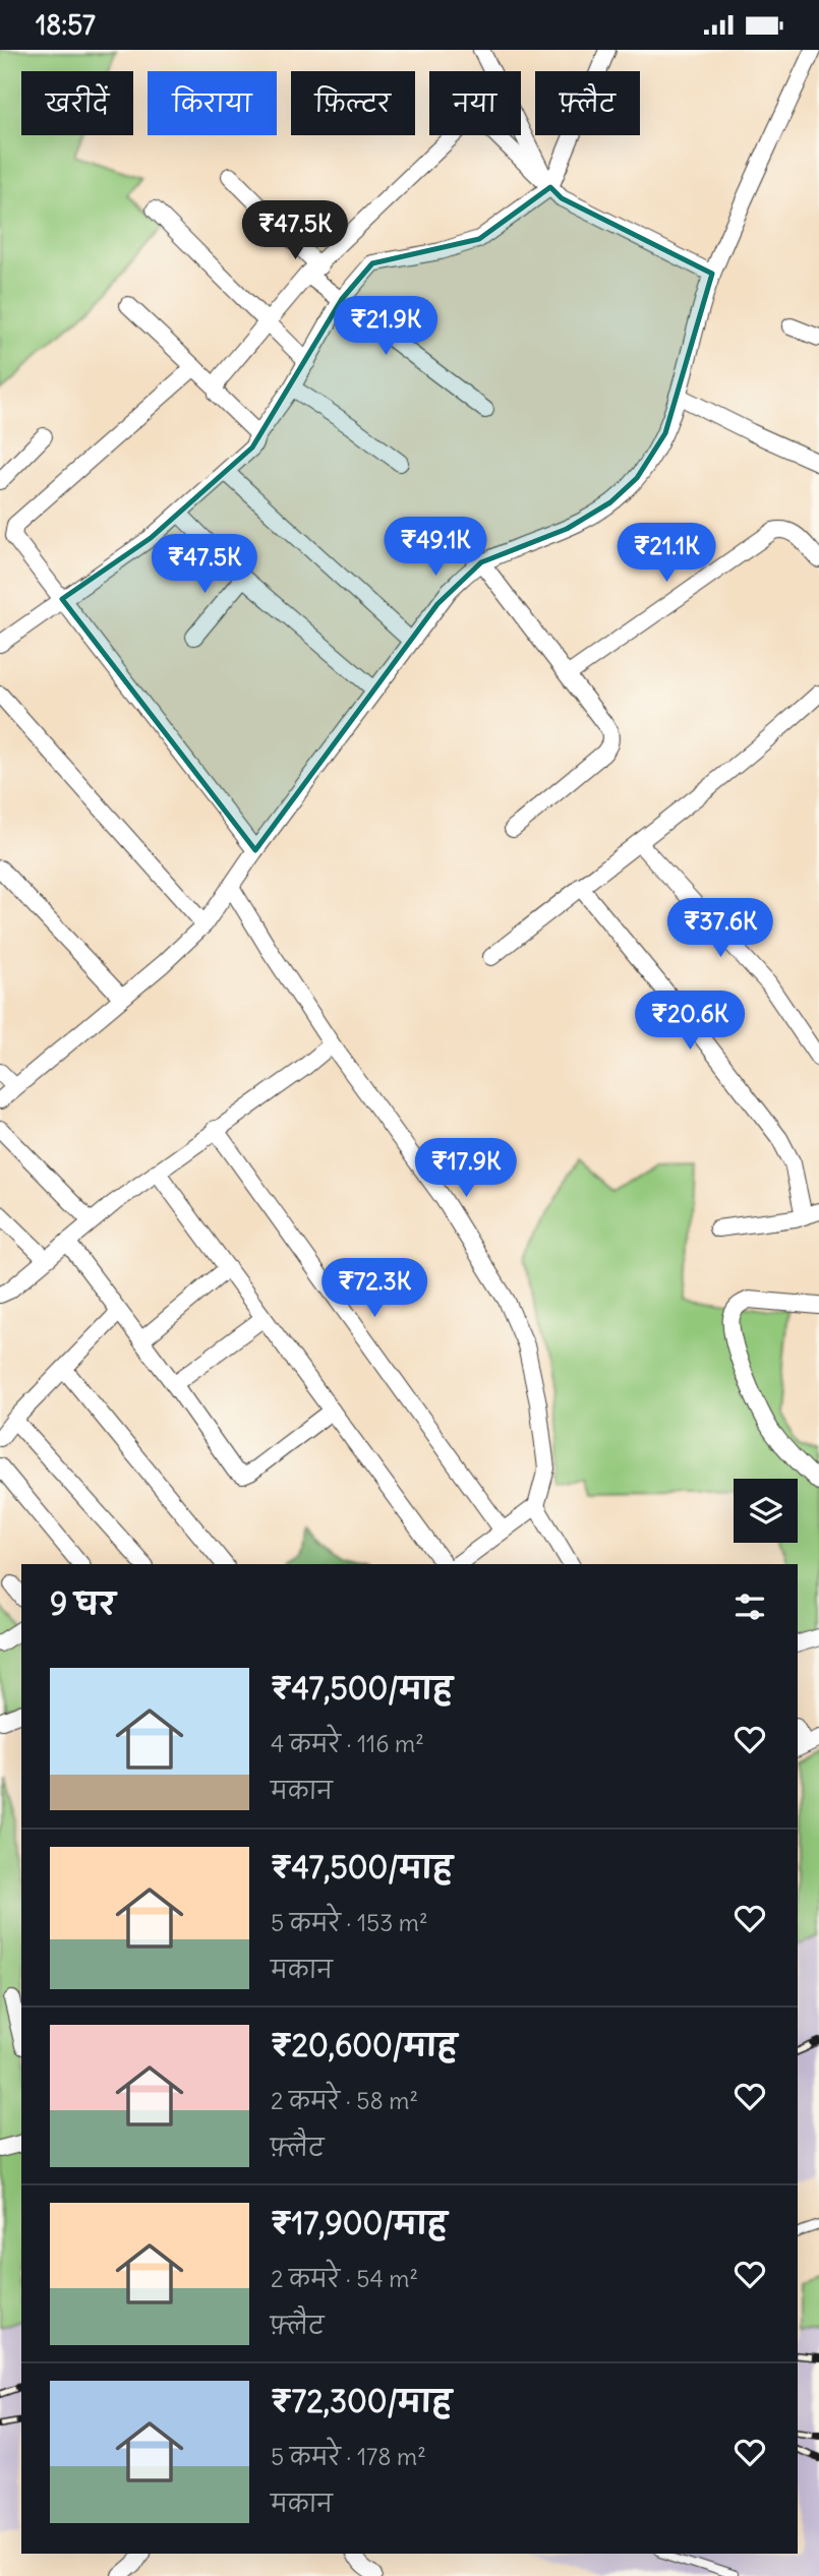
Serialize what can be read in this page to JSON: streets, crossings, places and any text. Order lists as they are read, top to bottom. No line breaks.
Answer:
{"page":{"status":"18:57","chip":["खरीदें","किराया","फ़िल्टर","नया","फ़्लैट"],"price":["₹47.5K","₹21.9K","₹49.1K","₹21.1K","₹47.5K","₹37.6K","₹20.6K","₹17.9K","₹72.3K"],"heading":"9 घर","list":[{"name":"₹47,500/माह","note":"4 कमरे · 116 m² · मकान"},{"name":"₹47,500/माह","note":"5 कमरे · 153 m² · मकान"},{"name":"₹20,600/माह","note":"2 कमरे · 58 m² · फ़्लैट"},{"name":"₹17,900/माह","note":"2 कमरे · 54 m² · फ़्लैट"},{"name":"₹72,300/माह","note":"5 कमरे · 178 m² · मकान"}]}}
